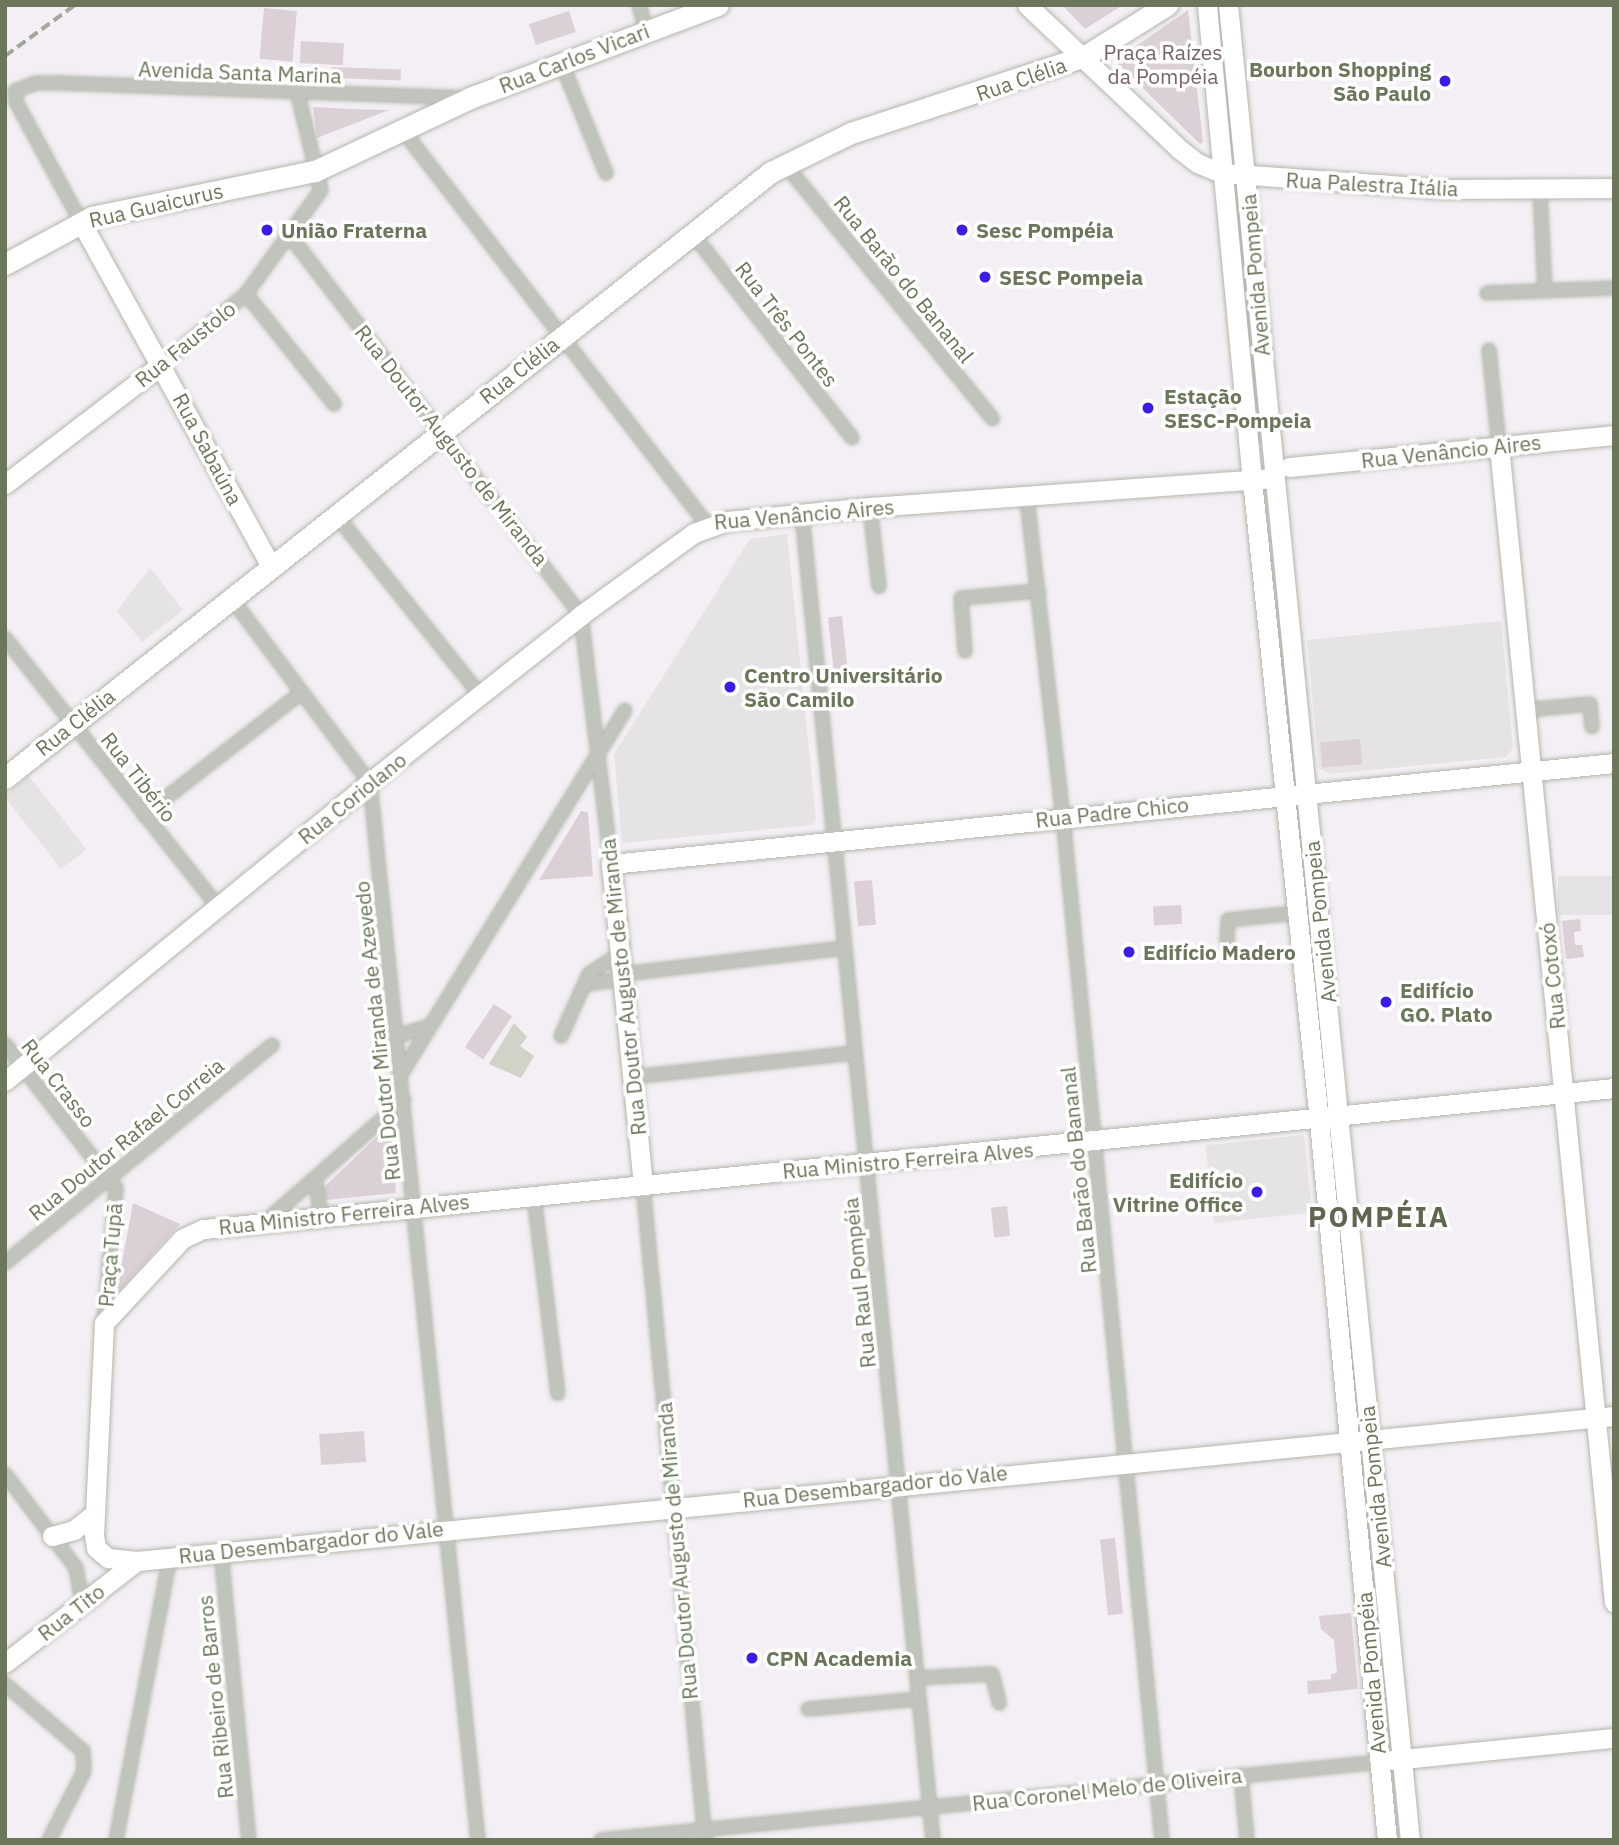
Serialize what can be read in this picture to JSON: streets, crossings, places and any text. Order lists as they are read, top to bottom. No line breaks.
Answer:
{"streets":{"main road":["Rua Carlos Vicari","Rua Clélia","Rua Guaicurus"],"street":["Avenida Santa Marina","Rua Palestra Itália","Avenida Pompeia","Rua Barão do Bananal","Rua Três Pontes","Rua Faustolo","Rua Doutor Augusto de Miranda","Rua Sabaúna","Rua Venâncio Aires","Rua Tibério","Rua Coriolano","Rua Padre Chico","Rua Cotoxó","Rua Doutor Miranda de Azevedo","Rua Crasso","Rua Doutor Rafael Correia","Rua Ministro Ferreira Alves","Praça Tupã","Rua Raul Pompéia","Rua Desembargador do Vale","Rua Tito","Avenida Pompéia","Rua Ribeiro de Barros","Rua Coronel Melo de Oliveira"]},"crossings":[["Rua Carlos Vicari","Avenida Santa Marina"],["Rua Carlos Vicari","Rua Guaicurus"],["Rua Carlos Vicari","Rua Venâncio Aires"],["Avenida Santa Marina","Rua Guaicurus"],["Avenida Santa Marina","Rua Sabaúna"],["Rua Clélia","Rua Palestra Itália"],["Rua Clélia","Rua Barão do Bananal"],["Rua Clélia","Rua Três Pontes"],["Rua Clélia","Rua Doutor Augusto de Miranda"],["Rua Clélia","Rua Sabaúna"],["Rua Clélia","Rua Venâncio Aires"],["Rua Clélia","Rua Tibério"],["Rua Palestra Itália","Avenida Pompeia"],["Rua Guaicurus","Rua Faustolo"],["Rua Guaicurus","Rua Sabaúna"],["Rua Guaicurus","Rua Venâncio Aires"],["Avenida Pompeia","Rua Venâncio Aires"],["Avenida Pompeia","Rua Padre Chico"],["Avenida Pompeia","Rua Ministro Ferreira Alves"],["Avenida Pompeia","Rua Desembargador do Vale"],["Avenida Pompeia","Avenida Pompéia"],["Avenida Pompeia","Rua Coronel Melo de Oliveira"],["Rua Barão do Bananal","Rua Venâncio Aires"],["Rua Barão do Bananal","Rua Padre Chico"],["Rua Barão do Bananal","Rua Ministro Ferreira Alves"],["Rua Barão do Bananal","Rua Desembargador do Vale"],["Rua Barão do Bananal","Rua Coronel Melo de Oliveira"],["Rua Faustolo","Rua Doutor Augusto de Miranda"],["Rua Faustolo","Rua Sabaúna"],["Rua Doutor Augusto de Miranda","Rua Coriolano"],["Rua Doutor Augusto de Miranda","Rua Padre Chico"],["Rua Doutor Augusto de Miranda","Rua Ministro Ferreira Alves"],["Rua Doutor Augusto de Miranda","Rua Desembargador do Vale"],["Rua Doutor Augusto de Miranda","Rua Coronel Melo de Oliveira"],["Rua Venâncio Aires","Rua Coriolano"],["Rua Venâncio Aires","Rua Cotoxó"],["Rua Venâncio Aires","Rua Raul Pompéia"],["Rua Tibério","Rua Coriolano"],["Rua Coriolano","Rua Doutor Miranda de Azevedo"],["Rua Coriolano","Rua Crasso"],["Rua Padre Chico","Rua Cotoxó"],["Rua Padre Chico","Rua Raul Pompéia"],["Rua Padre Chico","Avenida Pompéia"],["Rua Cotoxó","Rua Ministro Ferreira Alves"],["Rua Cotoxó","Rua Desembargador do Vale"],["Rua Doutor Miranda de Azevedo","Rua Ministro Ferreira Alves"],["Rua Doutor Miranda de Azevedo","Rua Desembargador do Vale"],["Rua Crasso","Rua Doutor Rafael Correia"],["Rua Crasso","Praça Tupã"],["Rua Doutor Rafael Correia","Praça Tupã"],["Rua Ministro Ferreira Alves","Praça Tupã"],["Rua Ministro Ferreira Alves","Rua Raul Pompéia"],["Rua Ministro Ferreira Alves","Avenida Pompéia"],["Rua Raul Pompéia","Rua Desembargador do Vale"],["Rua Raul Pompéia","Rua Coronel Melo de Oliveira"],["Rua Desembargador do Vale","Rua Tito"],["Rua Desembargador do Vale","Avenida Pompéia"],["Rua Desembargador do Vale","Rua Ribeiro de Barros"],["Avenida Pompéia","Rua Coronel Melo de Oliveira"]],"districts":["POMPÉIA"],"parks":["Praça Raízes da Pompéia"],"places":["Bourbon Shopping São Paulo","União Fraterna","Sesc Pompéia","SESC Pompeia","Estação SESC-Pompeia","Centro Universitário São Camilo","Edifício Madero","Edifício GO. Plato","Edifício Vitrine Office","CPN Academia"]}
